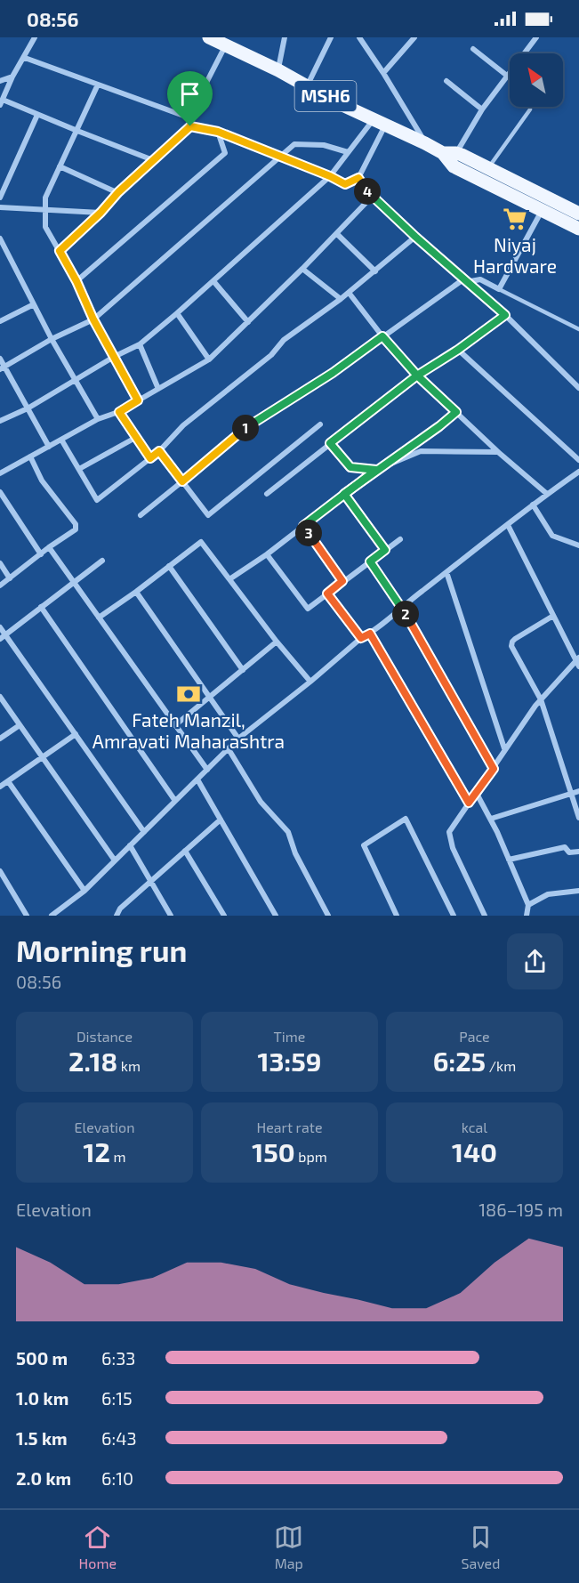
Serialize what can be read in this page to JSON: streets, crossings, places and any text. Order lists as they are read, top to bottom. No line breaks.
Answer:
{"streets":{"main road":["MSH6"]},"places":{"supermarket":["Niyaj Hardware"],"bank":["Fateh Manzil, Amravati Maharashtra"]},"north":"top left","page":{"status":"08:56","pins":["4","1","3","2"],"heading":["Morning run","08:56"],"stats":[["Distance","2.18 km"],["Time","13:59"],["Pace","6:25 /km"],["Elevation","12 m"],["Heart rate","150 bpm"],["kcal","140"]],"chart":["Elevation","186–195 m"],"list":[{"name":"500 m","note":"6:33"},{"name":"1.0 km","note":"6:15"},{"name":"1.5 km","note":"6:43"},{"name":"2.0 km","note":"6:10"}],"tabs":["Home","Map","Saved"]}}
